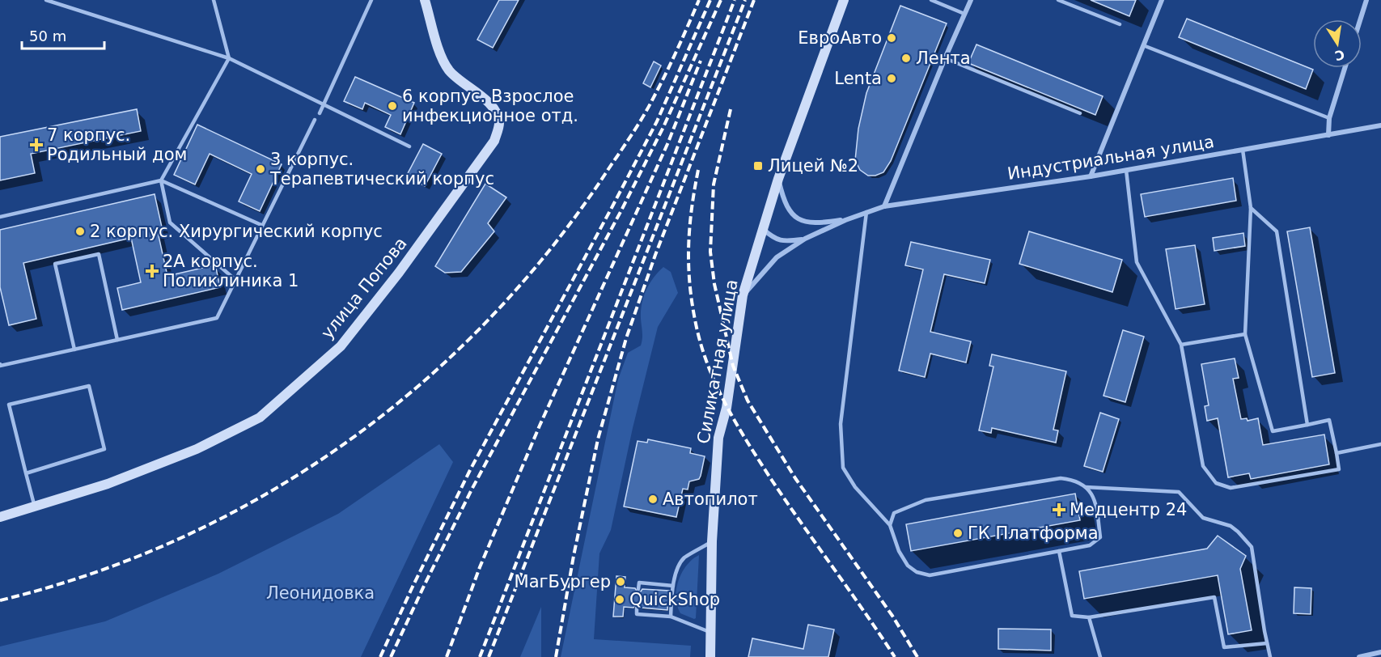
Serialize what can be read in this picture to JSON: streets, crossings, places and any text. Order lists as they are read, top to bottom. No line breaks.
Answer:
{"streets":{"street":["Индустриальная улица","улица Попова","Силикатная улица"]},"crossings":[["Индустриальная улица","Силикатная улица"]],"parks":["Леонидовка"],"places":{"other":["ЕвроАвто","Лента","Lenta","6 корпус. Взрослое инфекционное отд.","3 корпус. Терапевтический корпус","2 корпус. Хирургический корпус","Автопилот","ГК Платформа","МагБургер","QuickShop"],"health":["7 корпус. Родильный дом","2А корпус. Поликлиника 1","Медцентр 24"],"transit":["Лицей №2"]},"scale_bar":"50 m","north":"bottom"}
